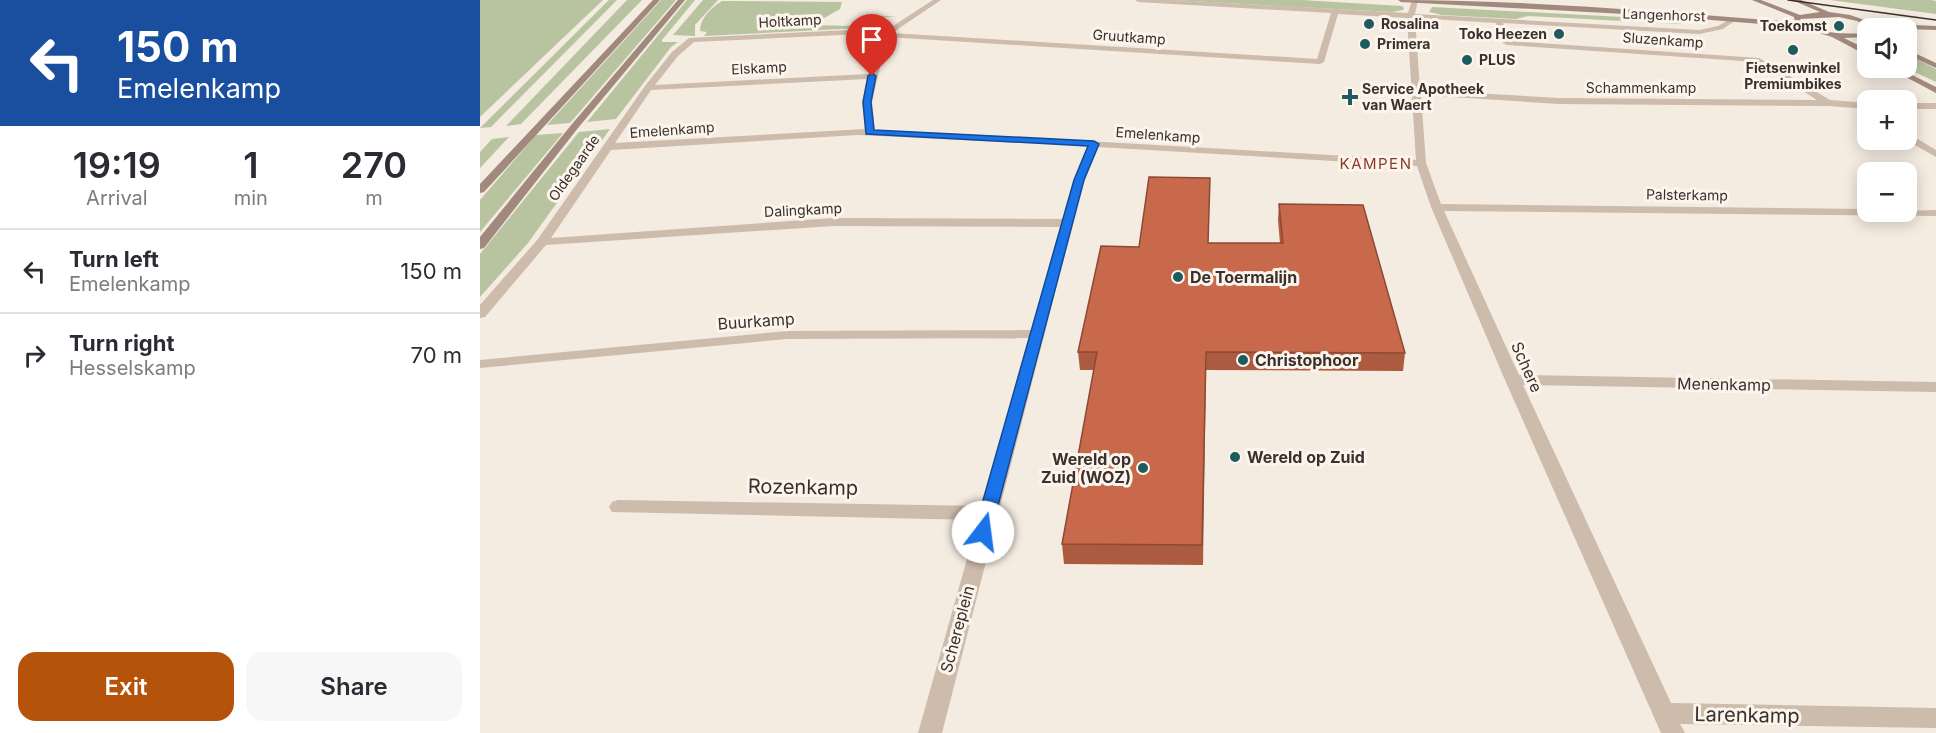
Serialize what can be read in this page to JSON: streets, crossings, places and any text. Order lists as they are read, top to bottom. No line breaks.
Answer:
{"streets":{"main road":["Langenhorst","Oldegaarde"],"street":["Holtkamp","Gruutkamp","Sluzenkamp","Elskamp","Schammenkamp","Emelenkamp","Palsterkamp","Dalingkamp","Buurkamp","Schere","Menenkamp","Rozenkamp","Schereplein","Larenkamp"]},"crossings":[["Langenhorst","Sluzenkamp"],["Langenhorst","Schere"],["Holtkamp","Gruutkamp"],["Holtkamp","Oldegaarde"],["Sluzenkamp","Schammenkamp"],["Elskamp","Oldegaarde"],["Schammenkamp","Schere"],["Emelenkamp","Oldegaarde"],["Emelenkamp","Schere"],["Emelenkamp","Schereplein"],["Oldegaarde","Dalingkamp"],["Palsterkamp","Schere"],["Dalingkamp","Schereplein"],["Buurkamp","Schereplein"],["Schere","Menenkamp"],["Schere","Larenkamp"],["Rozenkamp","Schereplein"]],"districts":["KAMPEN"],"places":{"other":["Rosalina","Toekomst","Toko Heezen","Primera","Fietsenwinkel Premiumbikes","PLUS","De Toermalijn","Christophoor","Wereld op Zuid","Wereld op Zuid (WOZ)"],"health":["Service Apotheek van Waert"]},"page":{"turn":["150 m","Emelenkamp"],"map_buttons":["+","−"],"eta":["19:19","Arrival","1","min","270","m"],"list":[{"name":"Turn left","note":"Emelenkamp","value":"150 m"},{"name":"Turn right","note":"Hesselskamp","value":"70 m"}],"buttons":["Exit","Share"]}}
